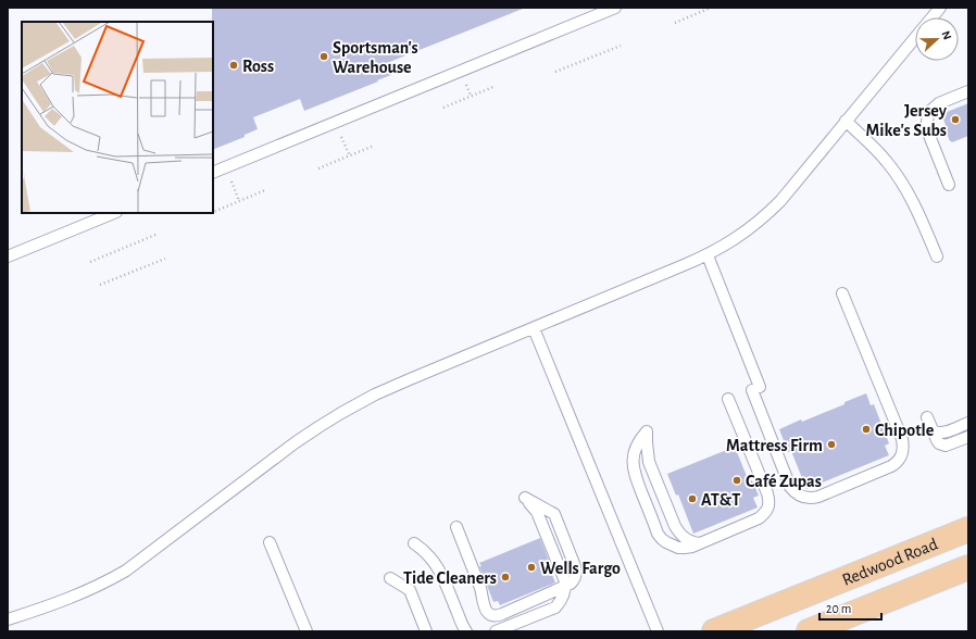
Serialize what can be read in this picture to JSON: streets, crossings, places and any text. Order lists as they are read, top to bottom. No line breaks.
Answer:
{"streets":{"main road":["Redwood Road"]},"places":["Sportsman's Warehouse","Ross","Jersey Mike's Subs","Chipotle","Mattress Firm","Café Zupas","AT&T","Wells Fargo","Tide Cleaners"],"scale_bar":"20 m","north":"right"}
